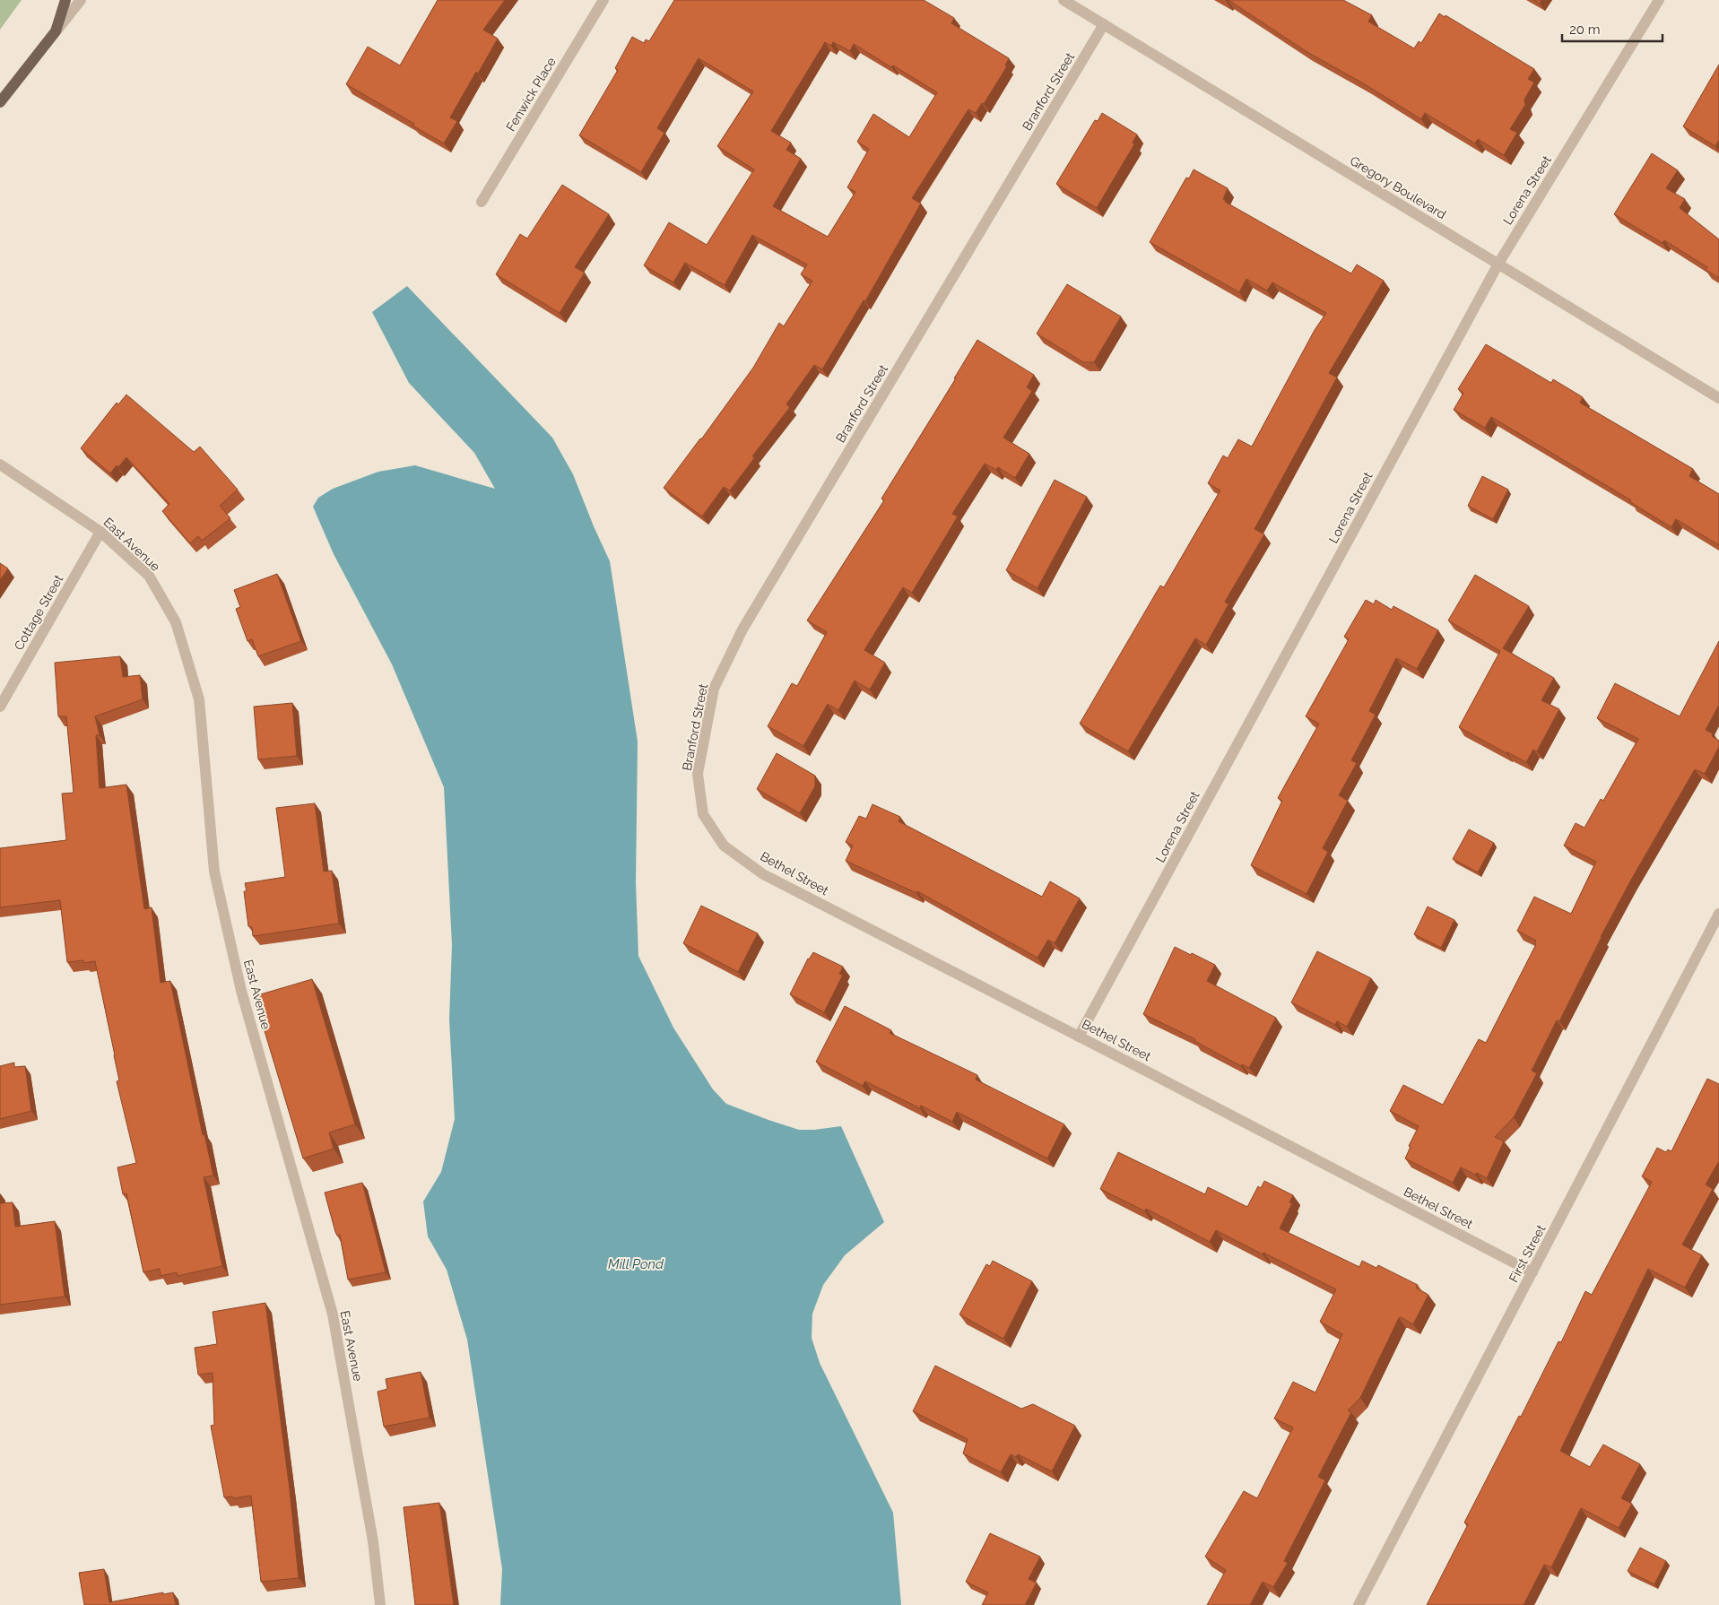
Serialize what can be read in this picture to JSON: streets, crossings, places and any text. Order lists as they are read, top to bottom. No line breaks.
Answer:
{"streets":{"street":["Branford Street","Fenwick Place","Gregory Boulevard","Lorena Street","East Avenue","Cottage Street","Bethel Street","First Street"]},"crossings":[["Branford Street","Gregory Boulevard"],["Branford Street","Bethel Street"],["Gregory Boulevard","Lorena Street"],["Lorena Street","Bethel Street"],["East Avenue","Cottage Street"],["Bethel Street","First Street"]],"water":["Mill Pond"],"scale_bar":"20 m"}
